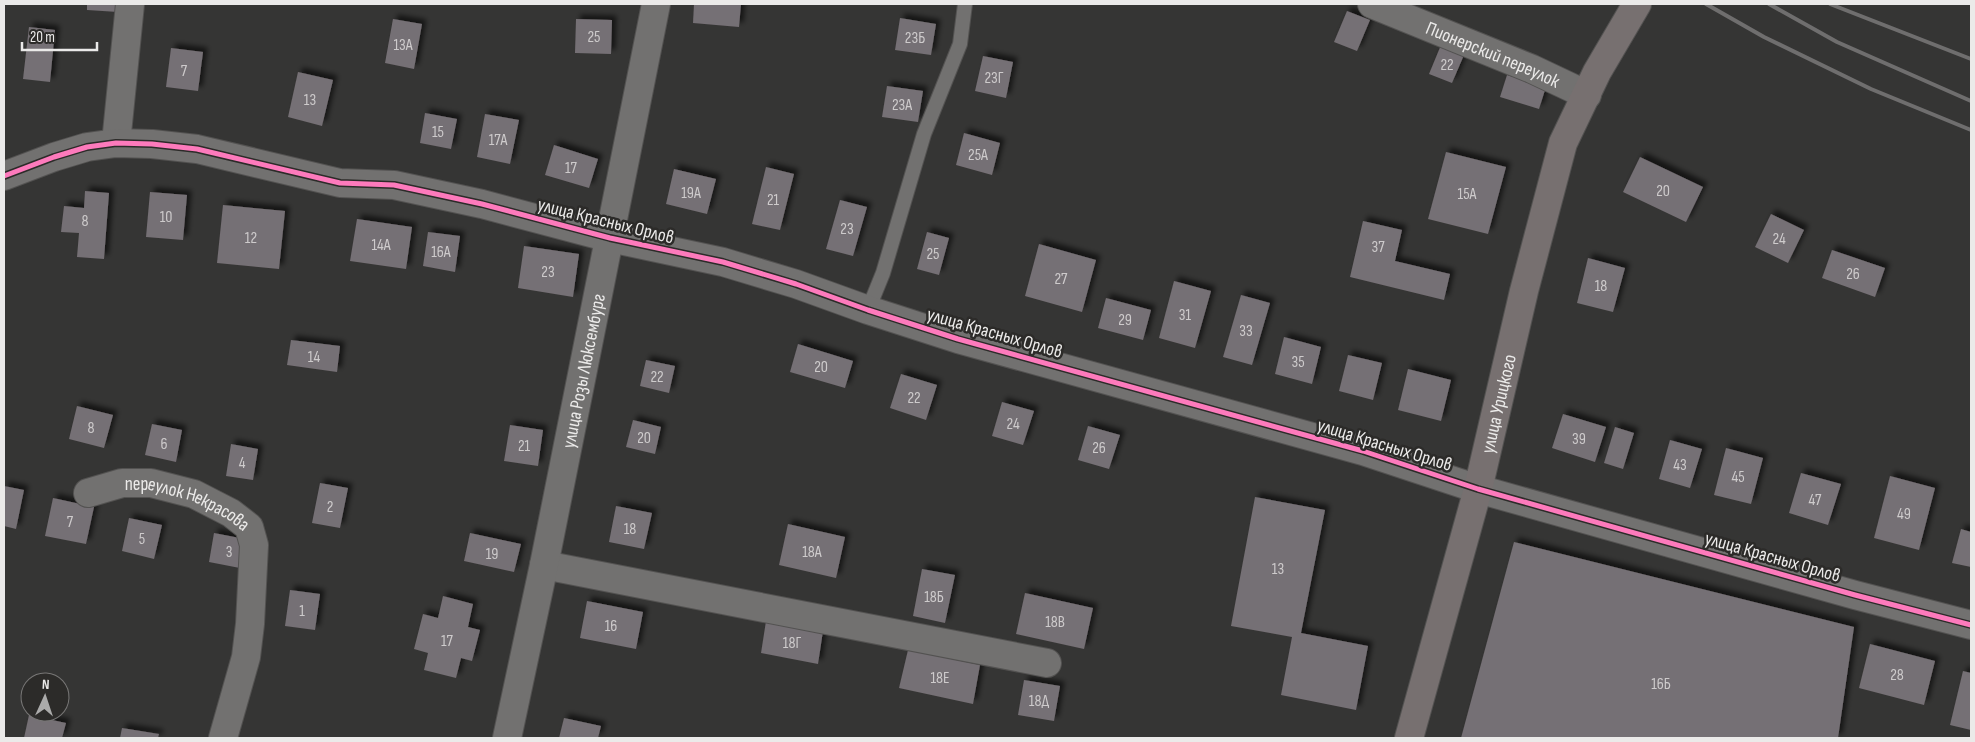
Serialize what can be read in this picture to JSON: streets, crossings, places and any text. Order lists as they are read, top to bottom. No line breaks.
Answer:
{"streets":{"main road":["улица Урицкого"],"street":["Пионерский переулок","улица Красных Орлов","улица Розы Люксембург","переулок Некрасова"]},"crossings":[["Пионерский переулок","улица Урицкого"],["улица Красных Орлов","улица Розы Люксембург"],["улица Красных Орлов","улица Урицкого"]],"house_numbers":["25","23Б","13А","22","7","23Г","13","23А","15","17А","25А","17","20","19А","15А","21","10","8","23","12","24","14А","37","16А","25","23","26","27","18","31","29","33","14","35","20","22","22","24","8","20","39","6","21","26","4","43","45","47","2","49","7","18","5","3","18А","19","13","18Б","1","18В","16","17","18Г","28","18Е","16Б","18Д"],"scale_bar":"20 m","north":"top"}
